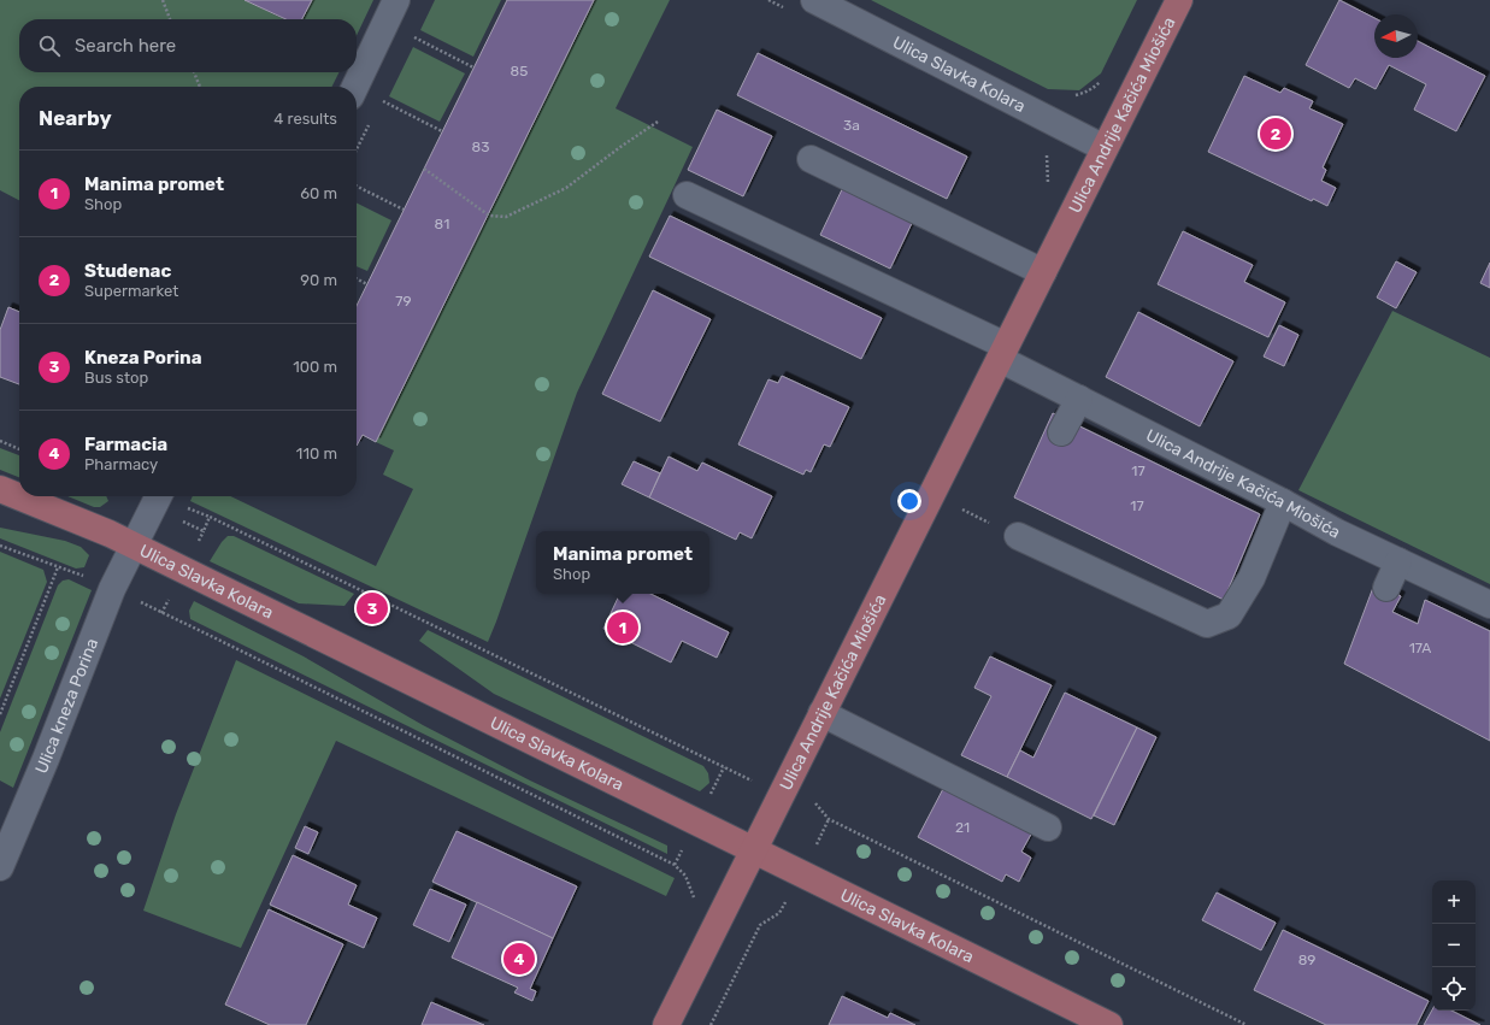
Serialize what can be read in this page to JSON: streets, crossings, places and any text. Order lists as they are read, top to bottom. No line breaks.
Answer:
{"streets":{"main road":["Ulica Slavka Kolara","Ulica Andrije Kačića Miošića"],"street":["Ulica kneza Porina"]},"crossings":[["Ulica Slavka Kolara","Ulica Andrije Kačića Miošića"],["Ulica Slavka Kolara","Ulica kneza Porina"]],"house_numbers":["85","3a","83","81","79","17","17","17A","21","89"],"north":"left","page":{"search":"Search here","heading":["Nearby","4 results"],"pins":["2","3","1","4"],"list":[{"mark":"1","name":"Manima promet","note":"Shop","value":"60 m"},{"mark":"2","name":"Studenac","note":"Supermarket","value":"90 m"},{"mark":"3","name":"Kneza Porina","note":"Bus stop","value":"100 m"},{"mark":"4","name":"Farmacia","note":"Pharmacy","value":"110 m"}],"popup":["Manima promet","Shop"],"map_buttons":["+","−"]}}
